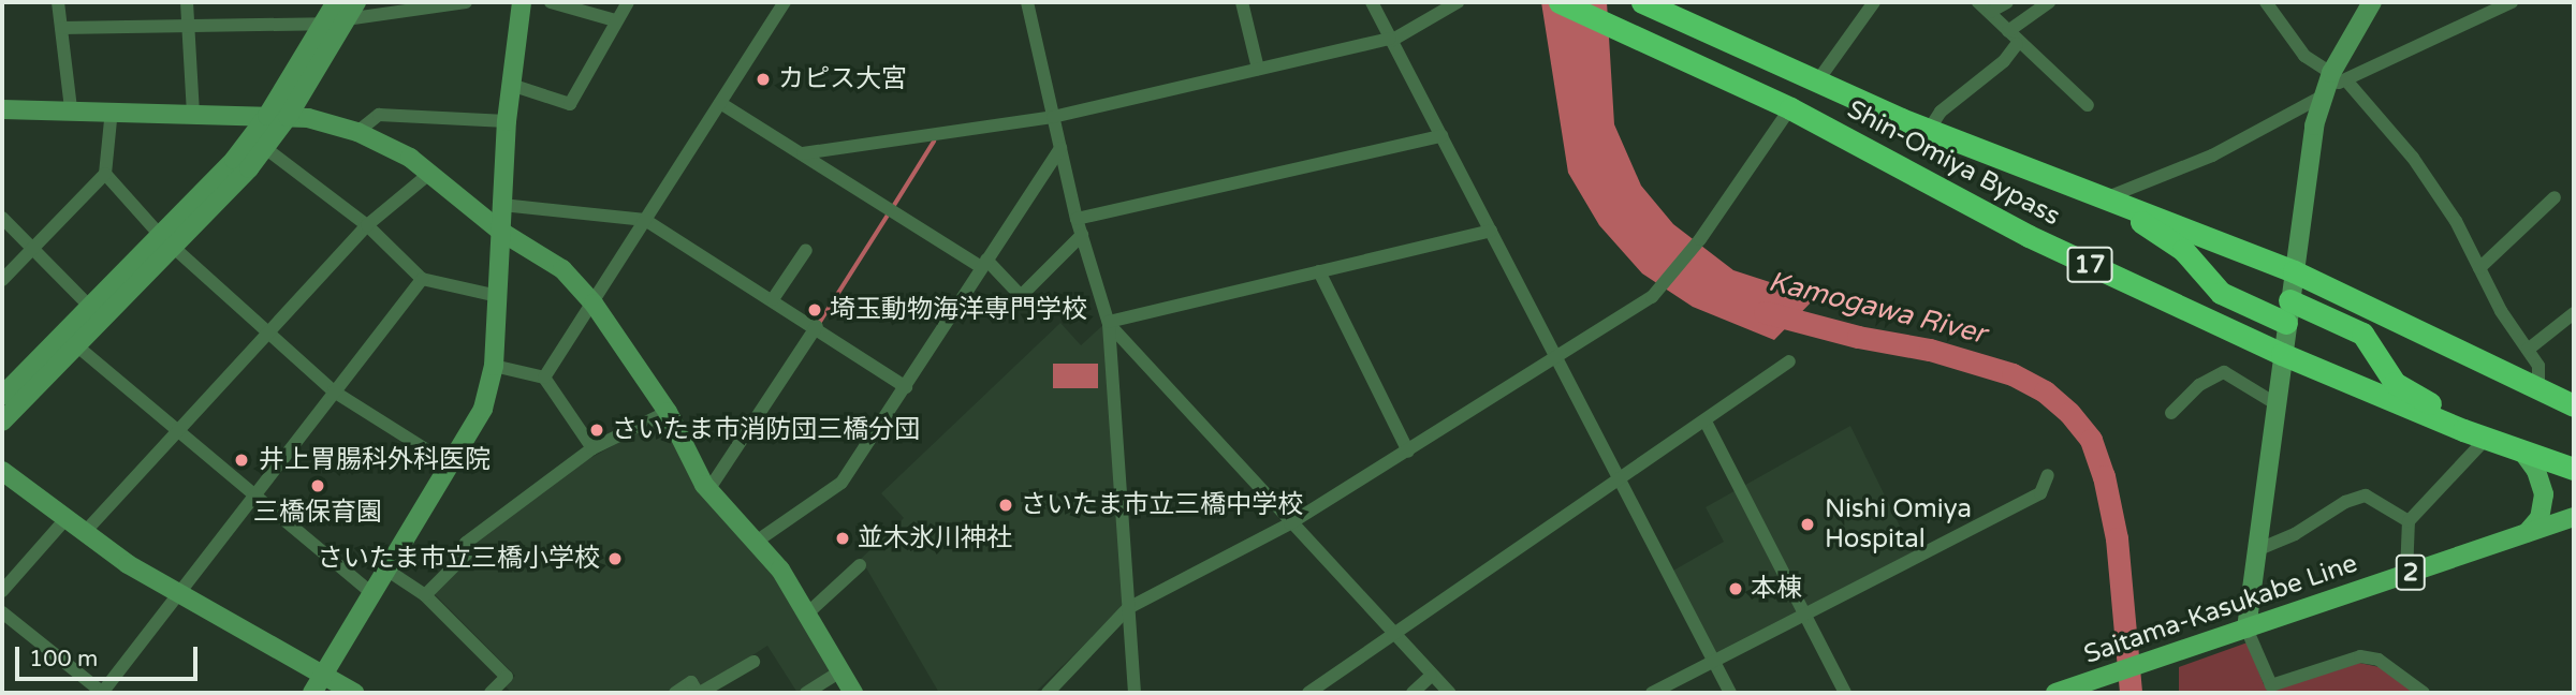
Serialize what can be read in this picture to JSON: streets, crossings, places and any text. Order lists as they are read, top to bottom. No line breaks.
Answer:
{"streets":{"highway":["Shin-Omiya Bypass","17"],"main road":["2","Saitama-Kasukabe Line"]},"water":["Kamogawa River"],"places":["カピス大宮","埼玉動物海洋専門学校","さいたま市消防団三橋分団","井上胃腸科外科医院","三橋保育園","さいたま市立三橋中学校","Nishi Omiya Hospital","並木氷川神社","さいたま市立三橋小学校","本棟"],"scale_bar":"100 m"}
